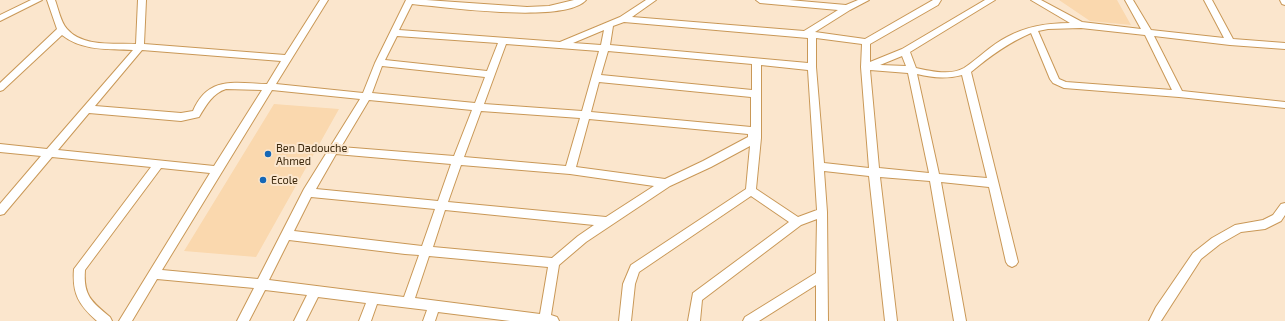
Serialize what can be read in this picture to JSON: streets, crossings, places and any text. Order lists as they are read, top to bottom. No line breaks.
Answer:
{"places":["Ben Dadouche Ahmed","Ecole"]}
